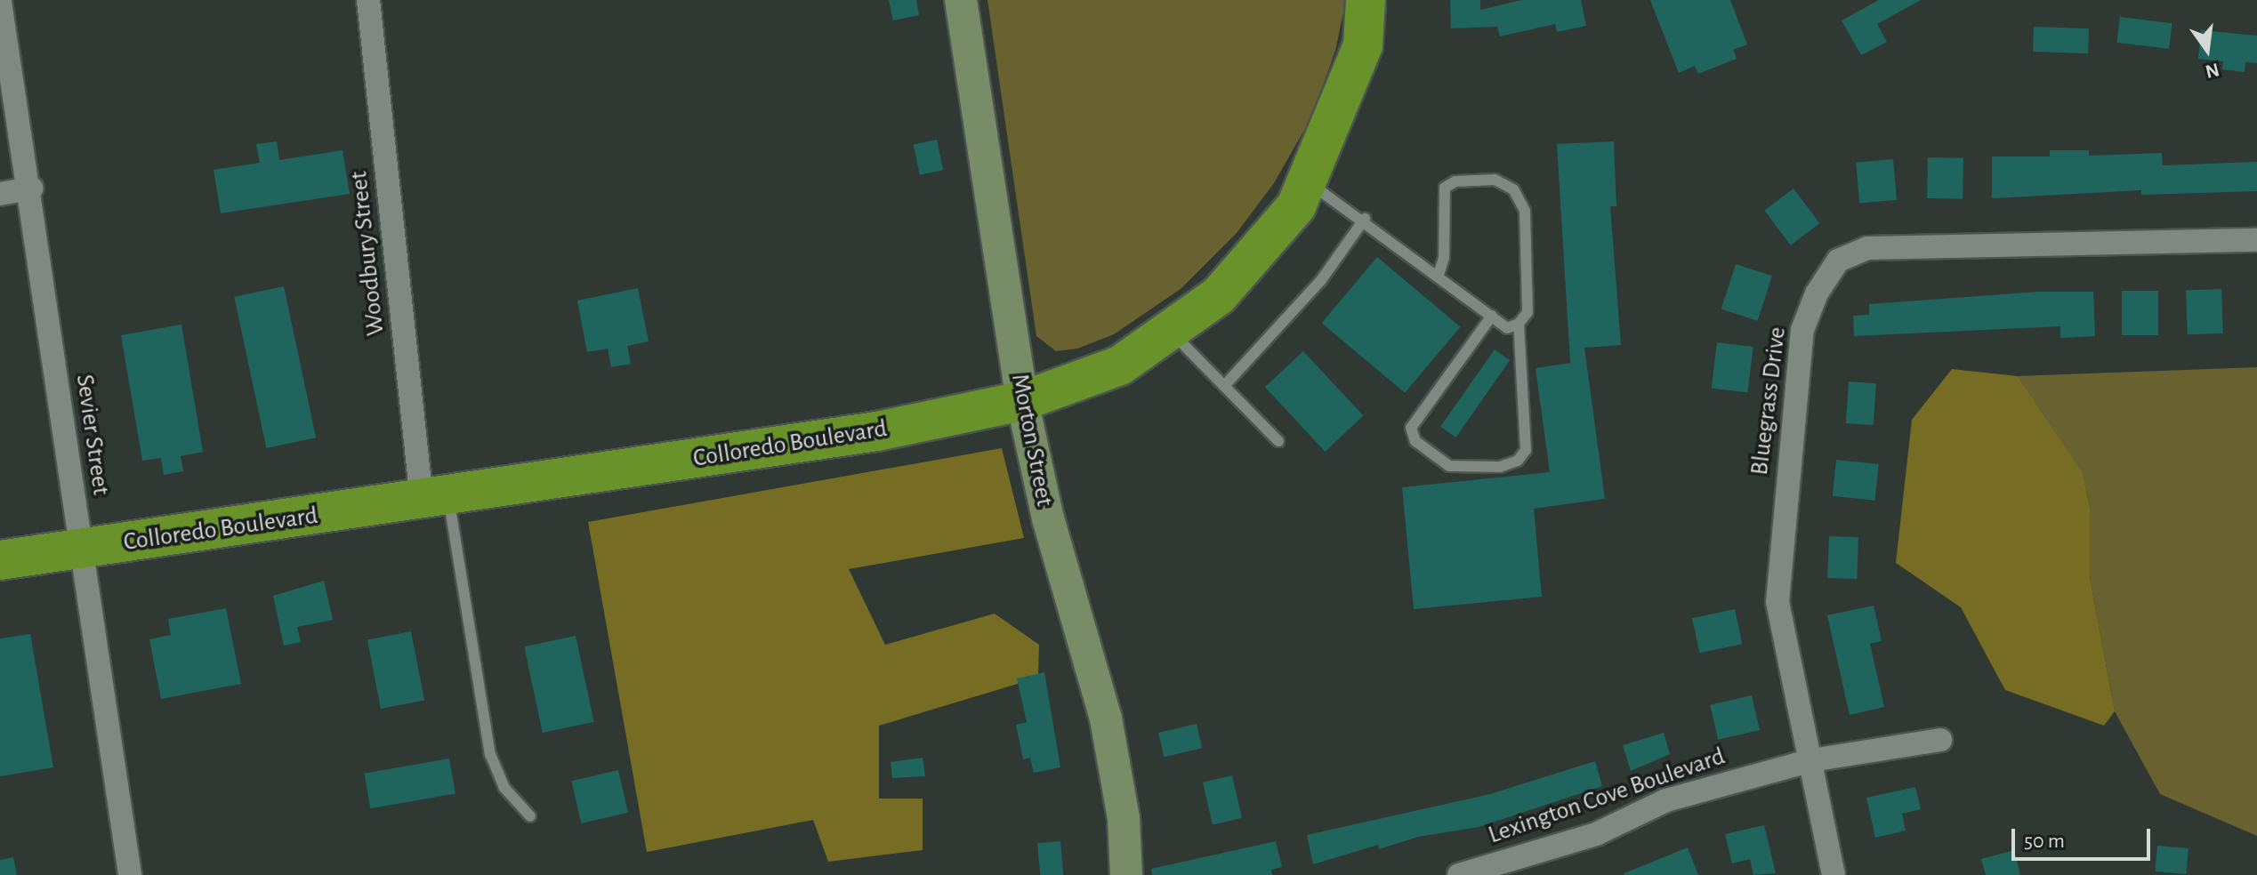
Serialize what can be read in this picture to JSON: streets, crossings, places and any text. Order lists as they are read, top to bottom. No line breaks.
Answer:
{"streets":{"highway":["Colloredo Boulevard"],"street":["Woodbury Street","Bluegrass Drive","Sevier Street","Morton Street","Lexington Cove Boulevard"]},"crossings":[["Woodbury Street","Colloredo Boulevard"],["Bluegrass Drive","Lexington Cove Boulevard"],["Sevier Street","Colloredo Boulevard"],["Morton Street","Colloredo Boulevard"]],"scale_bar":"50 m","north":"bottom"}
